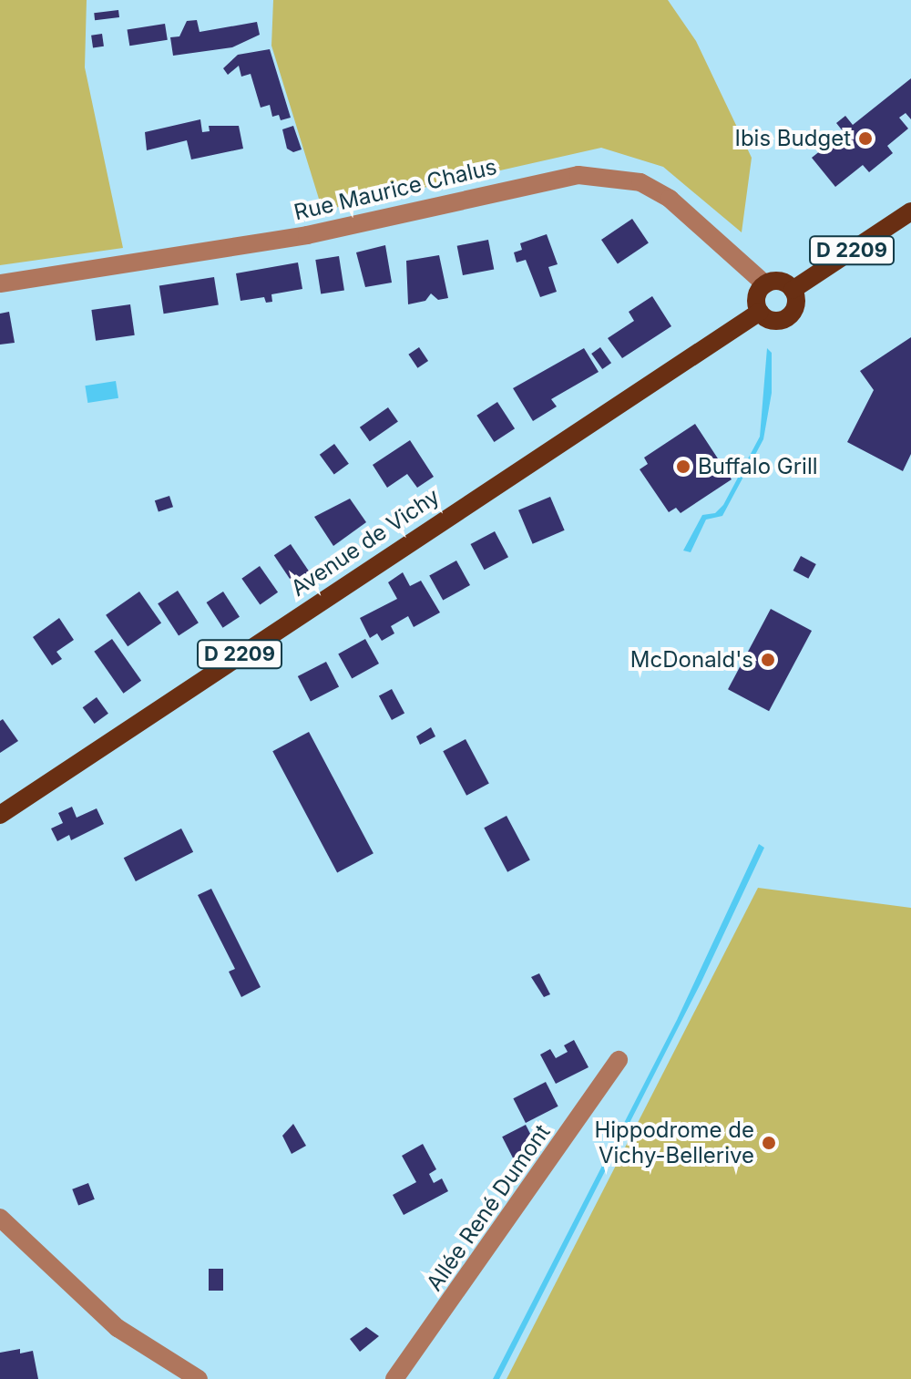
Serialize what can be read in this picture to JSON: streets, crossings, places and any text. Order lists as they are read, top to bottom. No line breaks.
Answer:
{"streets":{"main road":["D 2209","Avenue de Vichy"],"street":["Rue Maurice Chalus","Allée René Dumont"]},"crossings":[["Rue Maurice Chalus","D 2209"],["Rue Maurice Chalus","Avenue de Vichy"],["D 2209","Avenue de Vichy"]],"places":["Ibis Budget","Buffalo Grill","McDonald's","Hippodrome de Vichy-Bellerive"]}
